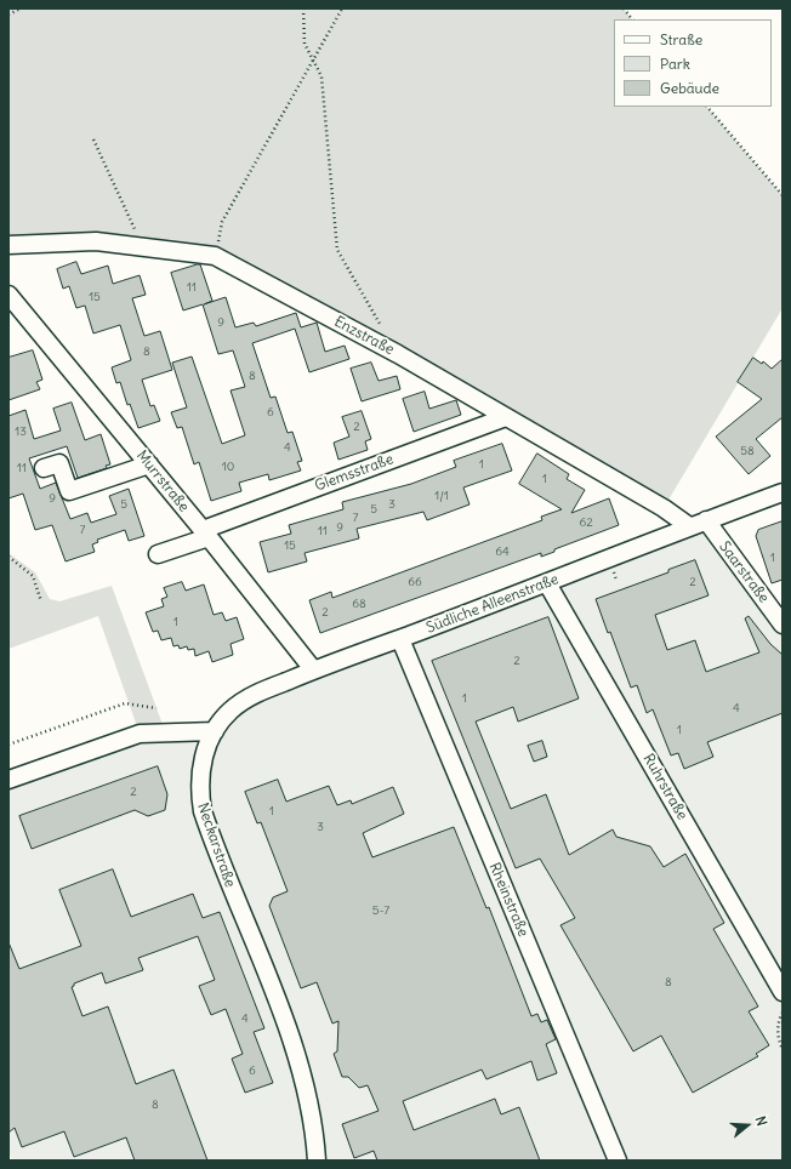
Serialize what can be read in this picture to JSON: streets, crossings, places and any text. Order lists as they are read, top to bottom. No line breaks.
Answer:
{"streets":{"street":["Enzstraße","Glemsstraße","Murrstraße","Saarstraße","Südliche Alleenstraße","Ruhrstraße","Neckarstraße","Rheinstraße"]},"crossings":[["Enzstraße","Glemsstraße"],["Enzstraße","Südliche Alleenstraße"],["Glemsstraße","Murrstraße"],["Murrstraße","Südliche Alleenstraße"],["Saarstraße","Südliche Alleenstraße"],["Südliche Alleenstraße","Ruhrstraße"],["Südliche Alleenstraße","Neckarstraße"],["Südliche Alleenstraße","Rheinstraße"]],"house_numbers":["11","15","9","8","8","6","2","13","4","58","1","10","11","1","1/1","9","5","3","5","7","62","9","7","11","15","64","1","66","2","68","2","1","2","1","4","1","2","1","3","5-7","8","4","6","8"],"legend":["Straße","Park","Gebäude"],"north":"right"}
